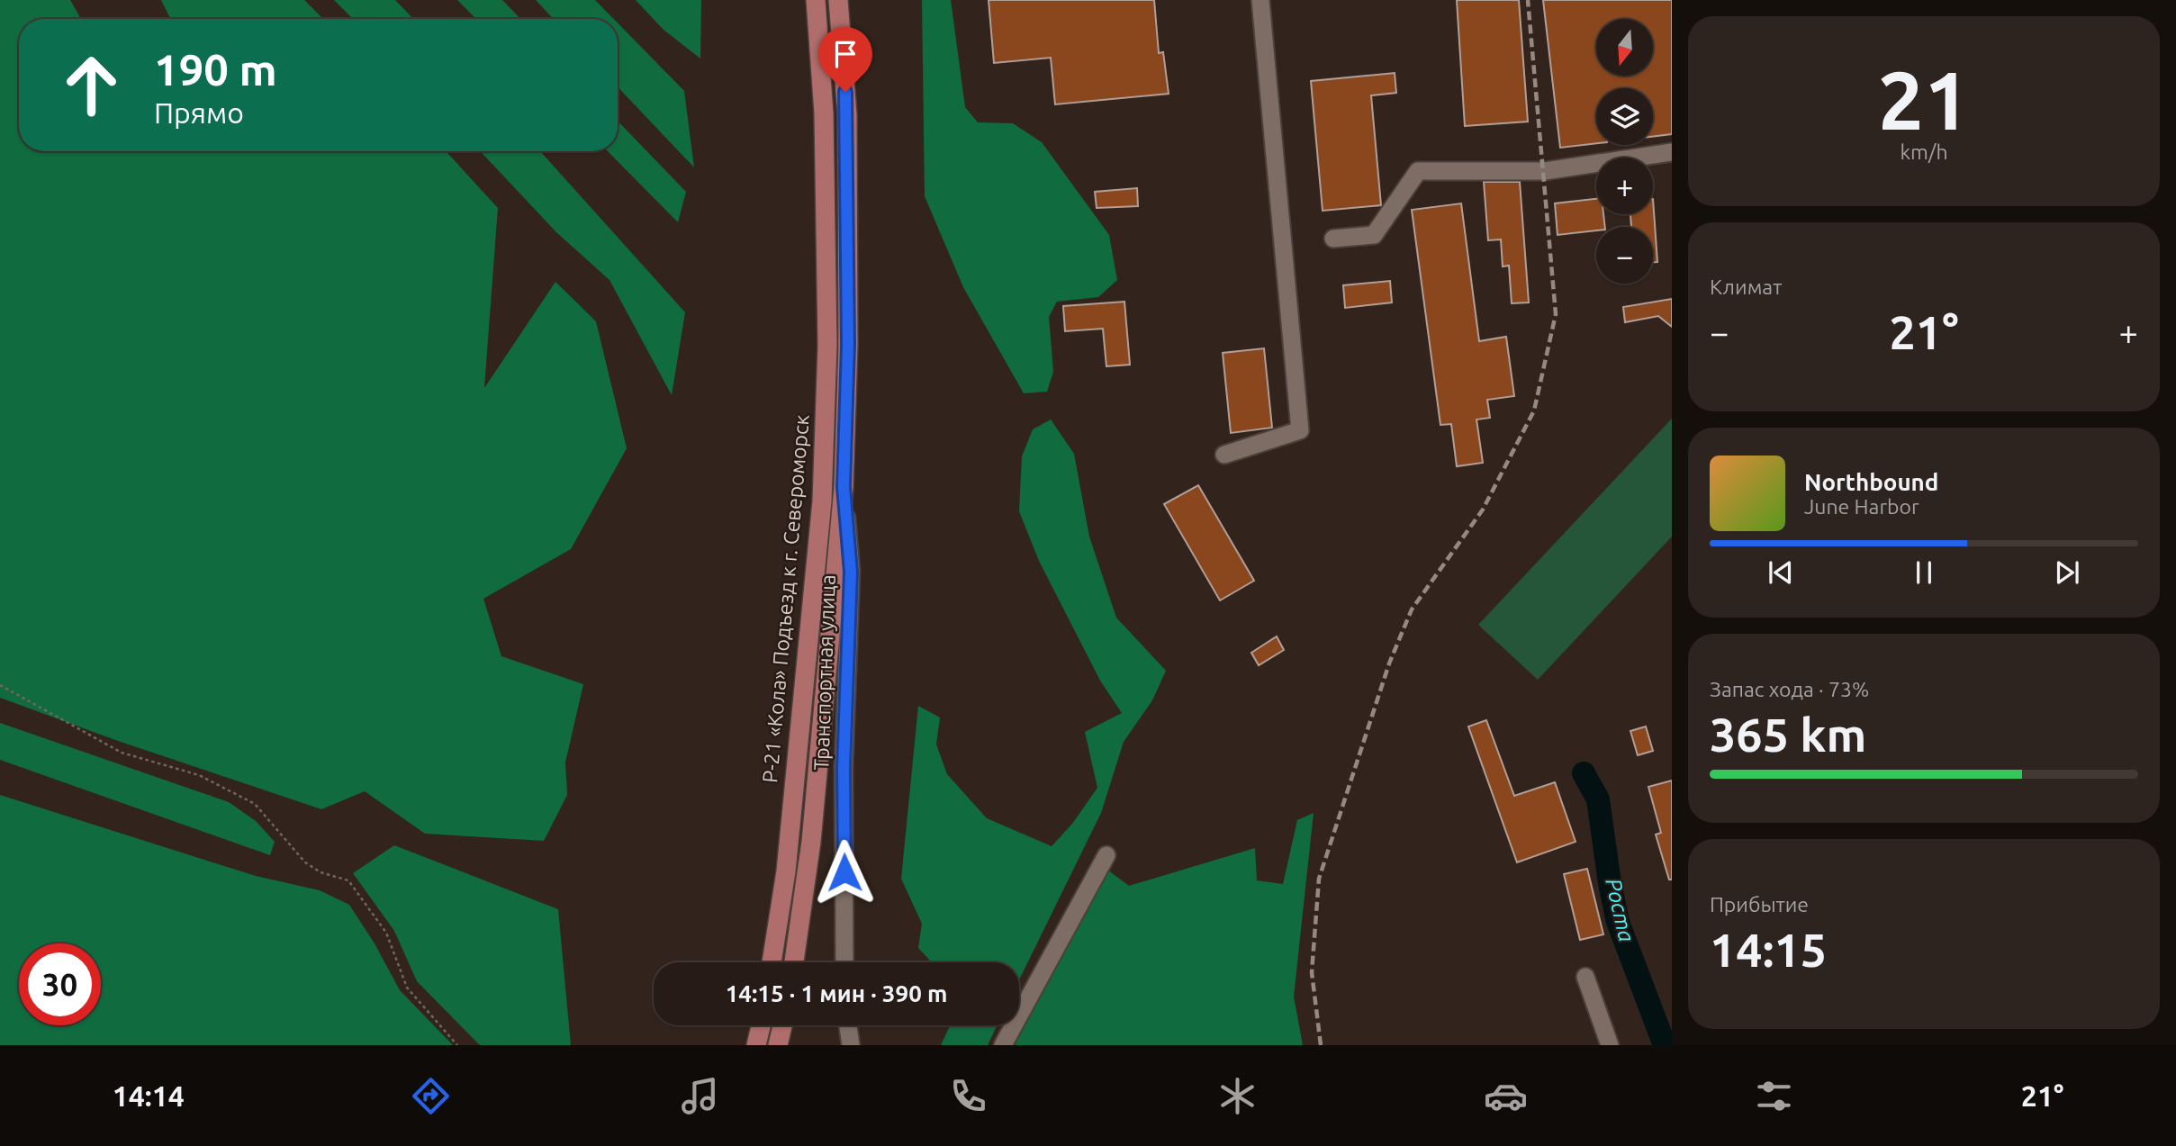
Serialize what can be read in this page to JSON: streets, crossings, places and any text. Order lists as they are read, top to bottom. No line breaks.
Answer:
{"streets":{"main road":["Р-21 «Кола» Подъезд к г. Североморск"],"street":["Транспортная улица"]},"water":["Роста"],"north":"bottom","page":{"tile":[["21","km/h"],"Климат",["Запас хода · 73%","365 km"],["Прибытие","14:15"]],"map_buttons":["+","−"],"turn":["190 m","Прямо"],"heat":["−","21°","+"],"song":["Northbound","June Harbor"],"limit":"30","trip":"14:15 · 1 мин · 390 m","tabs":["14:14","21°"]}}
